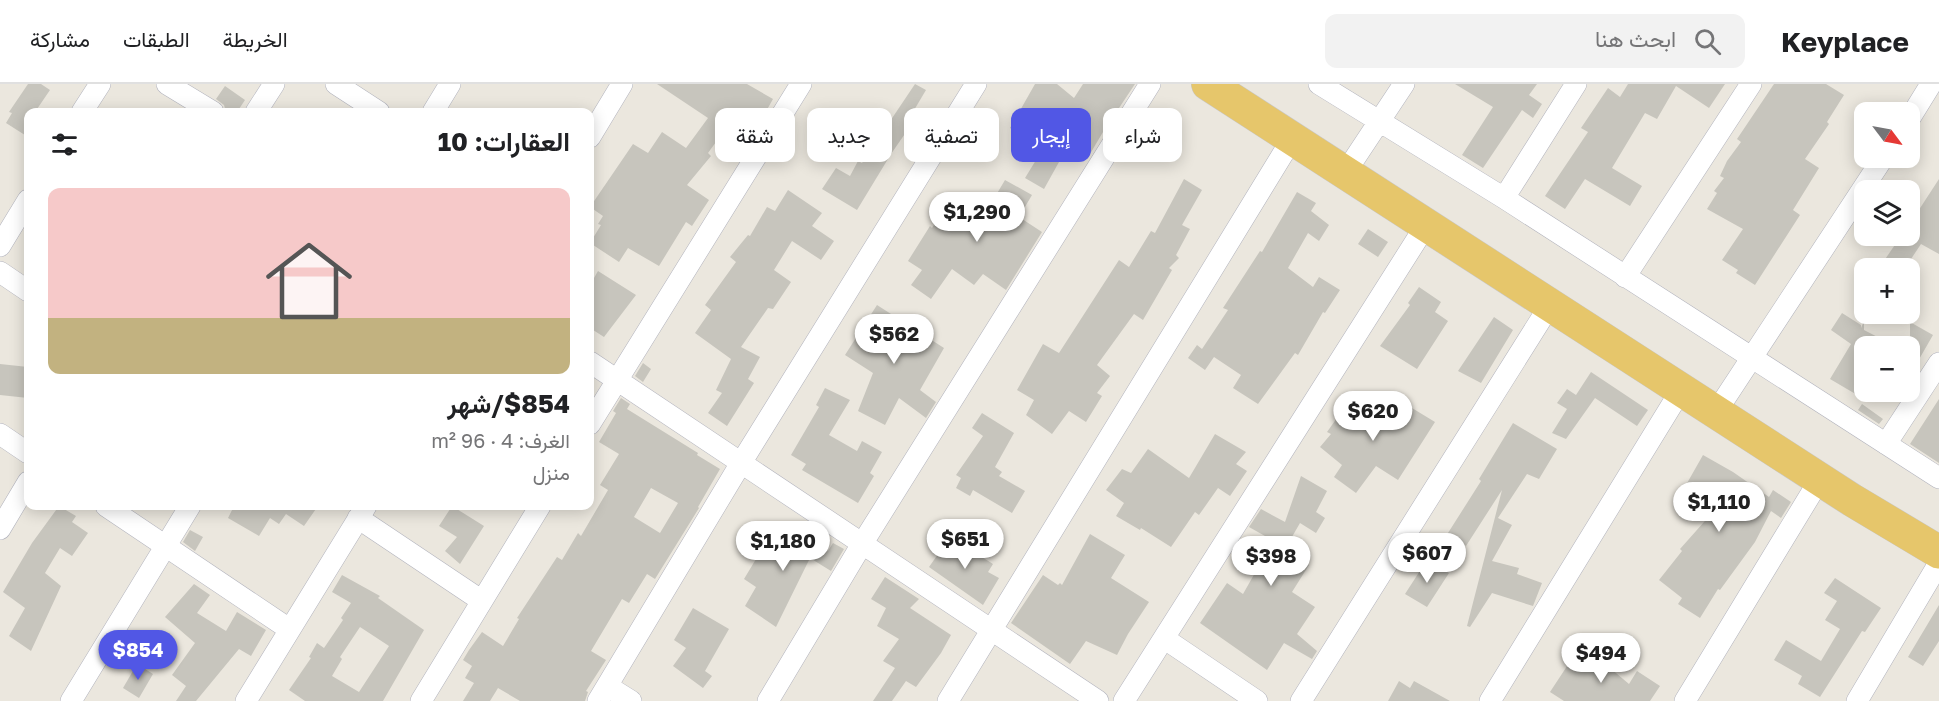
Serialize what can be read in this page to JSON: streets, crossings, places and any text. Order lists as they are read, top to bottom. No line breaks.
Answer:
{"north":"bottom right","page":{"header":"Keyplace","search":"ابحث هنا","nav":["الخريطة","الطبقات","مشاركة"],"map_buttons":["+","−"],"chip":["شراء","إيجار","تصفية","جديد","شقة"],"heading":"العقارات: 10","list":[{"name":"$854/شهر","note":"الغرف: 4 · 96 m² · منزل"}],"price":["$1,290","$562","$620","$1,110","$651","$1,180","$607","$398","$854","$494"]}}
